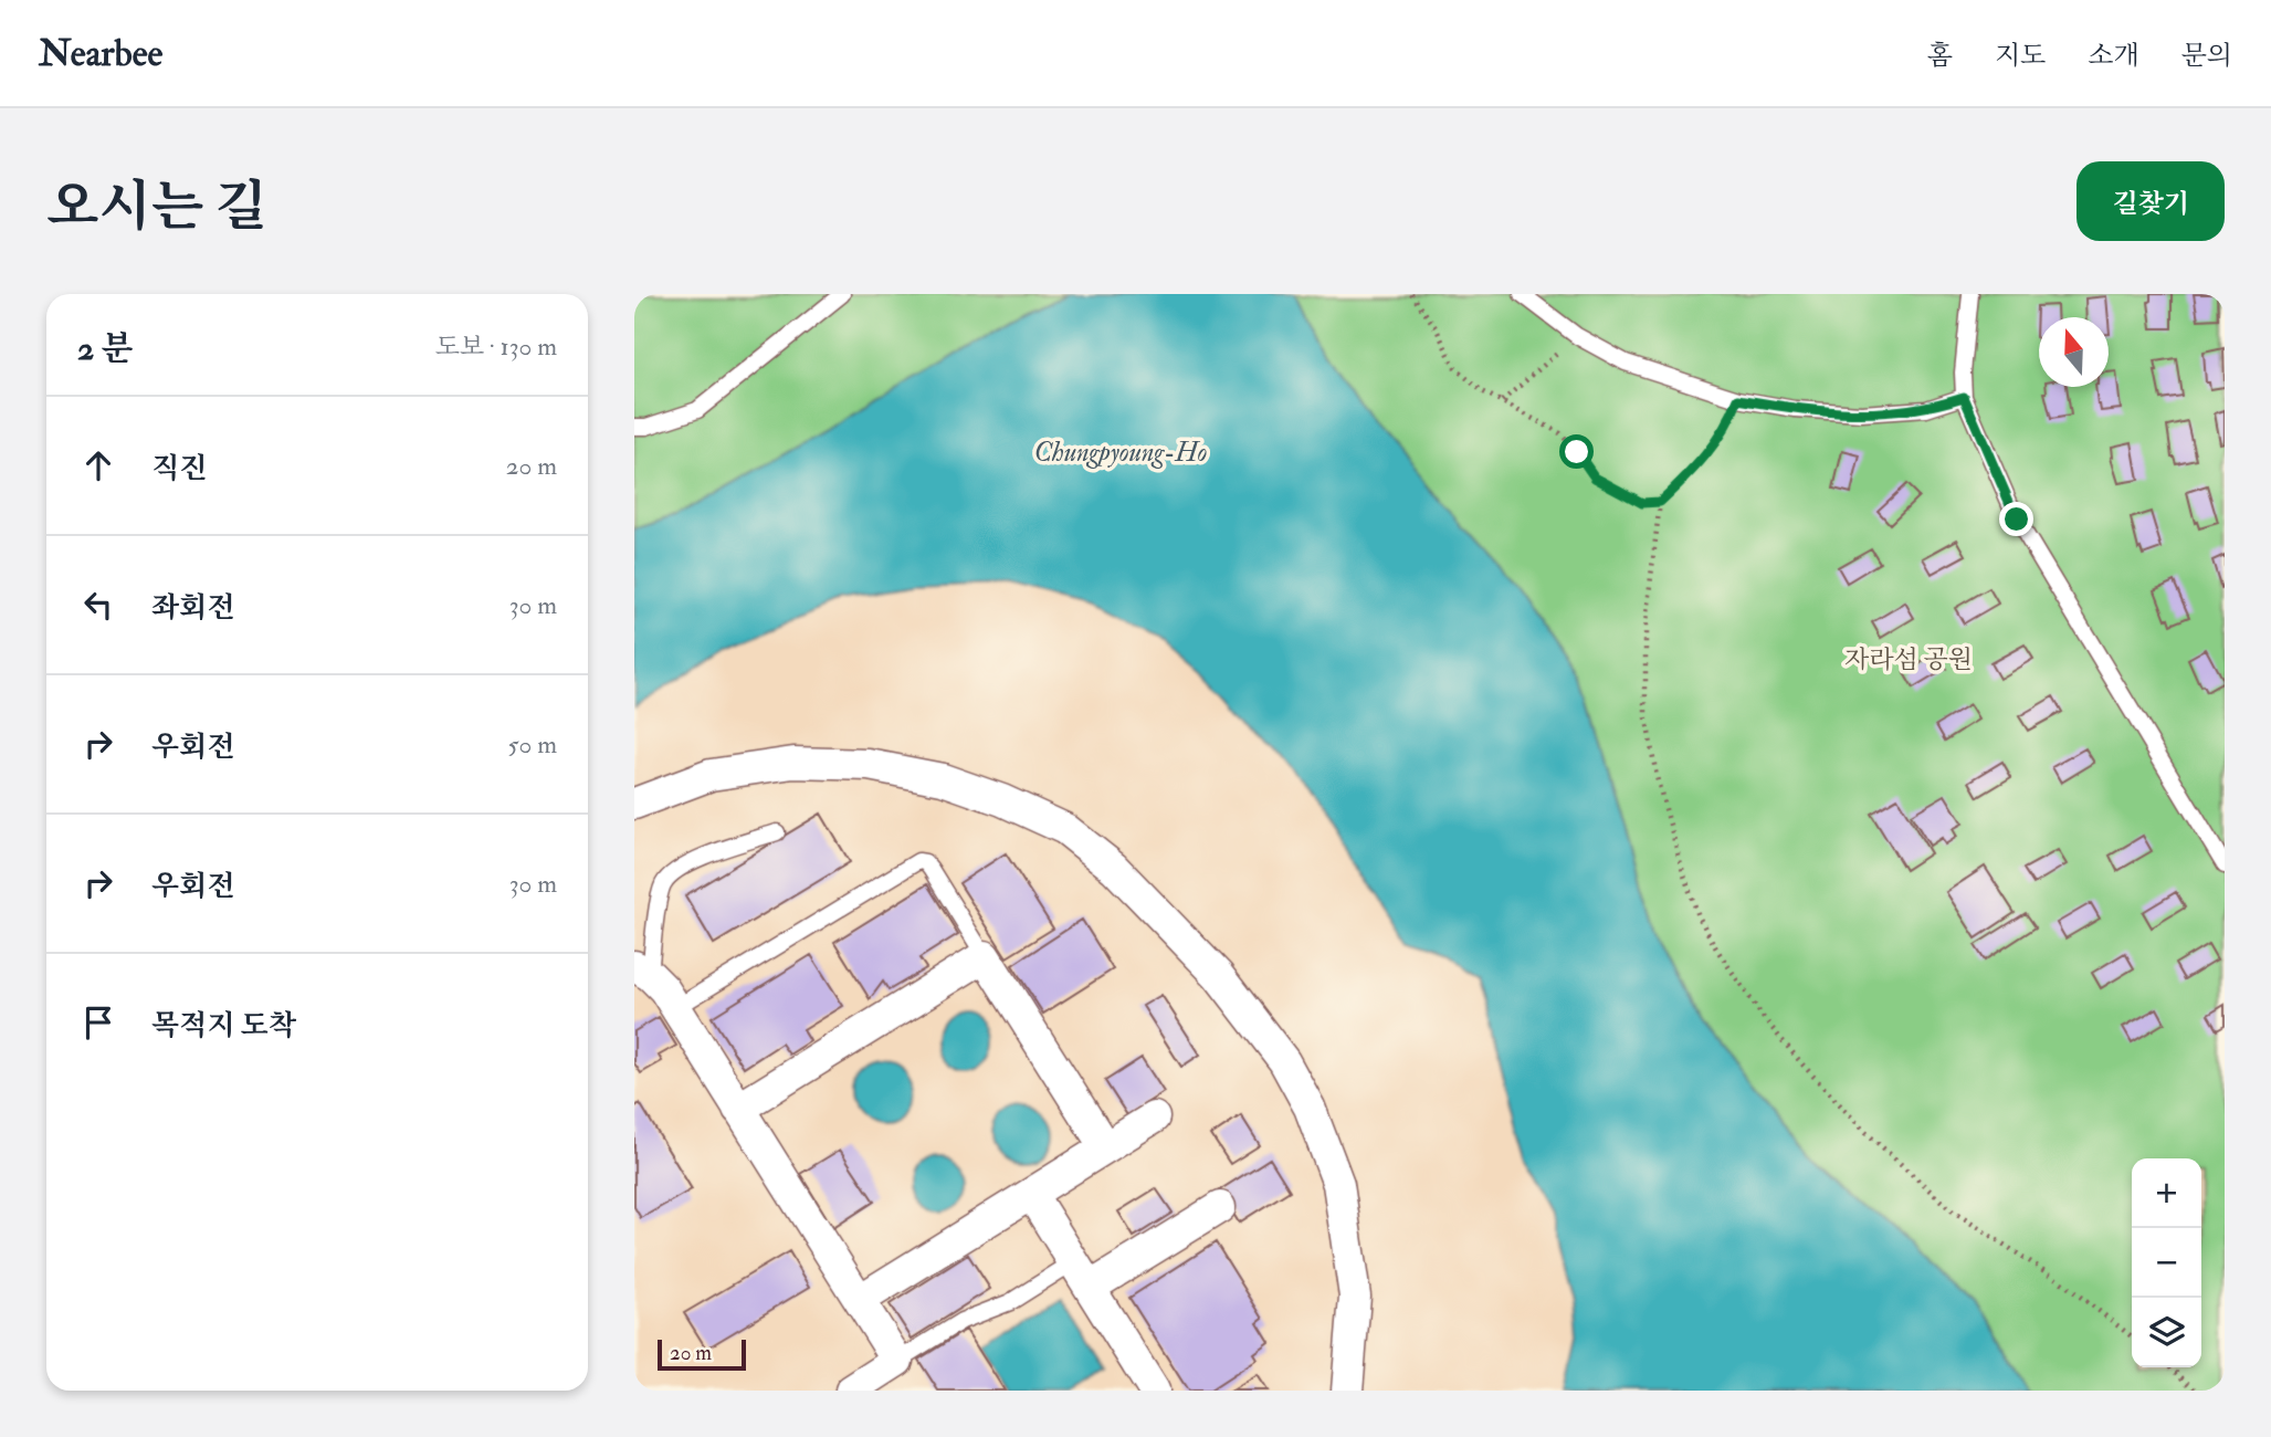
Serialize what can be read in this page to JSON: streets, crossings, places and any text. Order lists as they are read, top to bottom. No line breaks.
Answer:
{"water":["Chungpyoung-Ho"],"parks":["자라섬 공원"],"scale_bar":"20 m","north":"top","page":{"header":"Nearbee","nav":["홈","지도","소개","문의"],"buttons":"길찾기","title":"오시는 길","heading":["2 분","도보 · 130 m"],"list":[["직진","20 m"],["좌회전","30 m"],["우회전","50 m"],["우회전","30 m"],"목적지 도착"],"map_buttons":["+","−"],"scale":"20 m"}}
